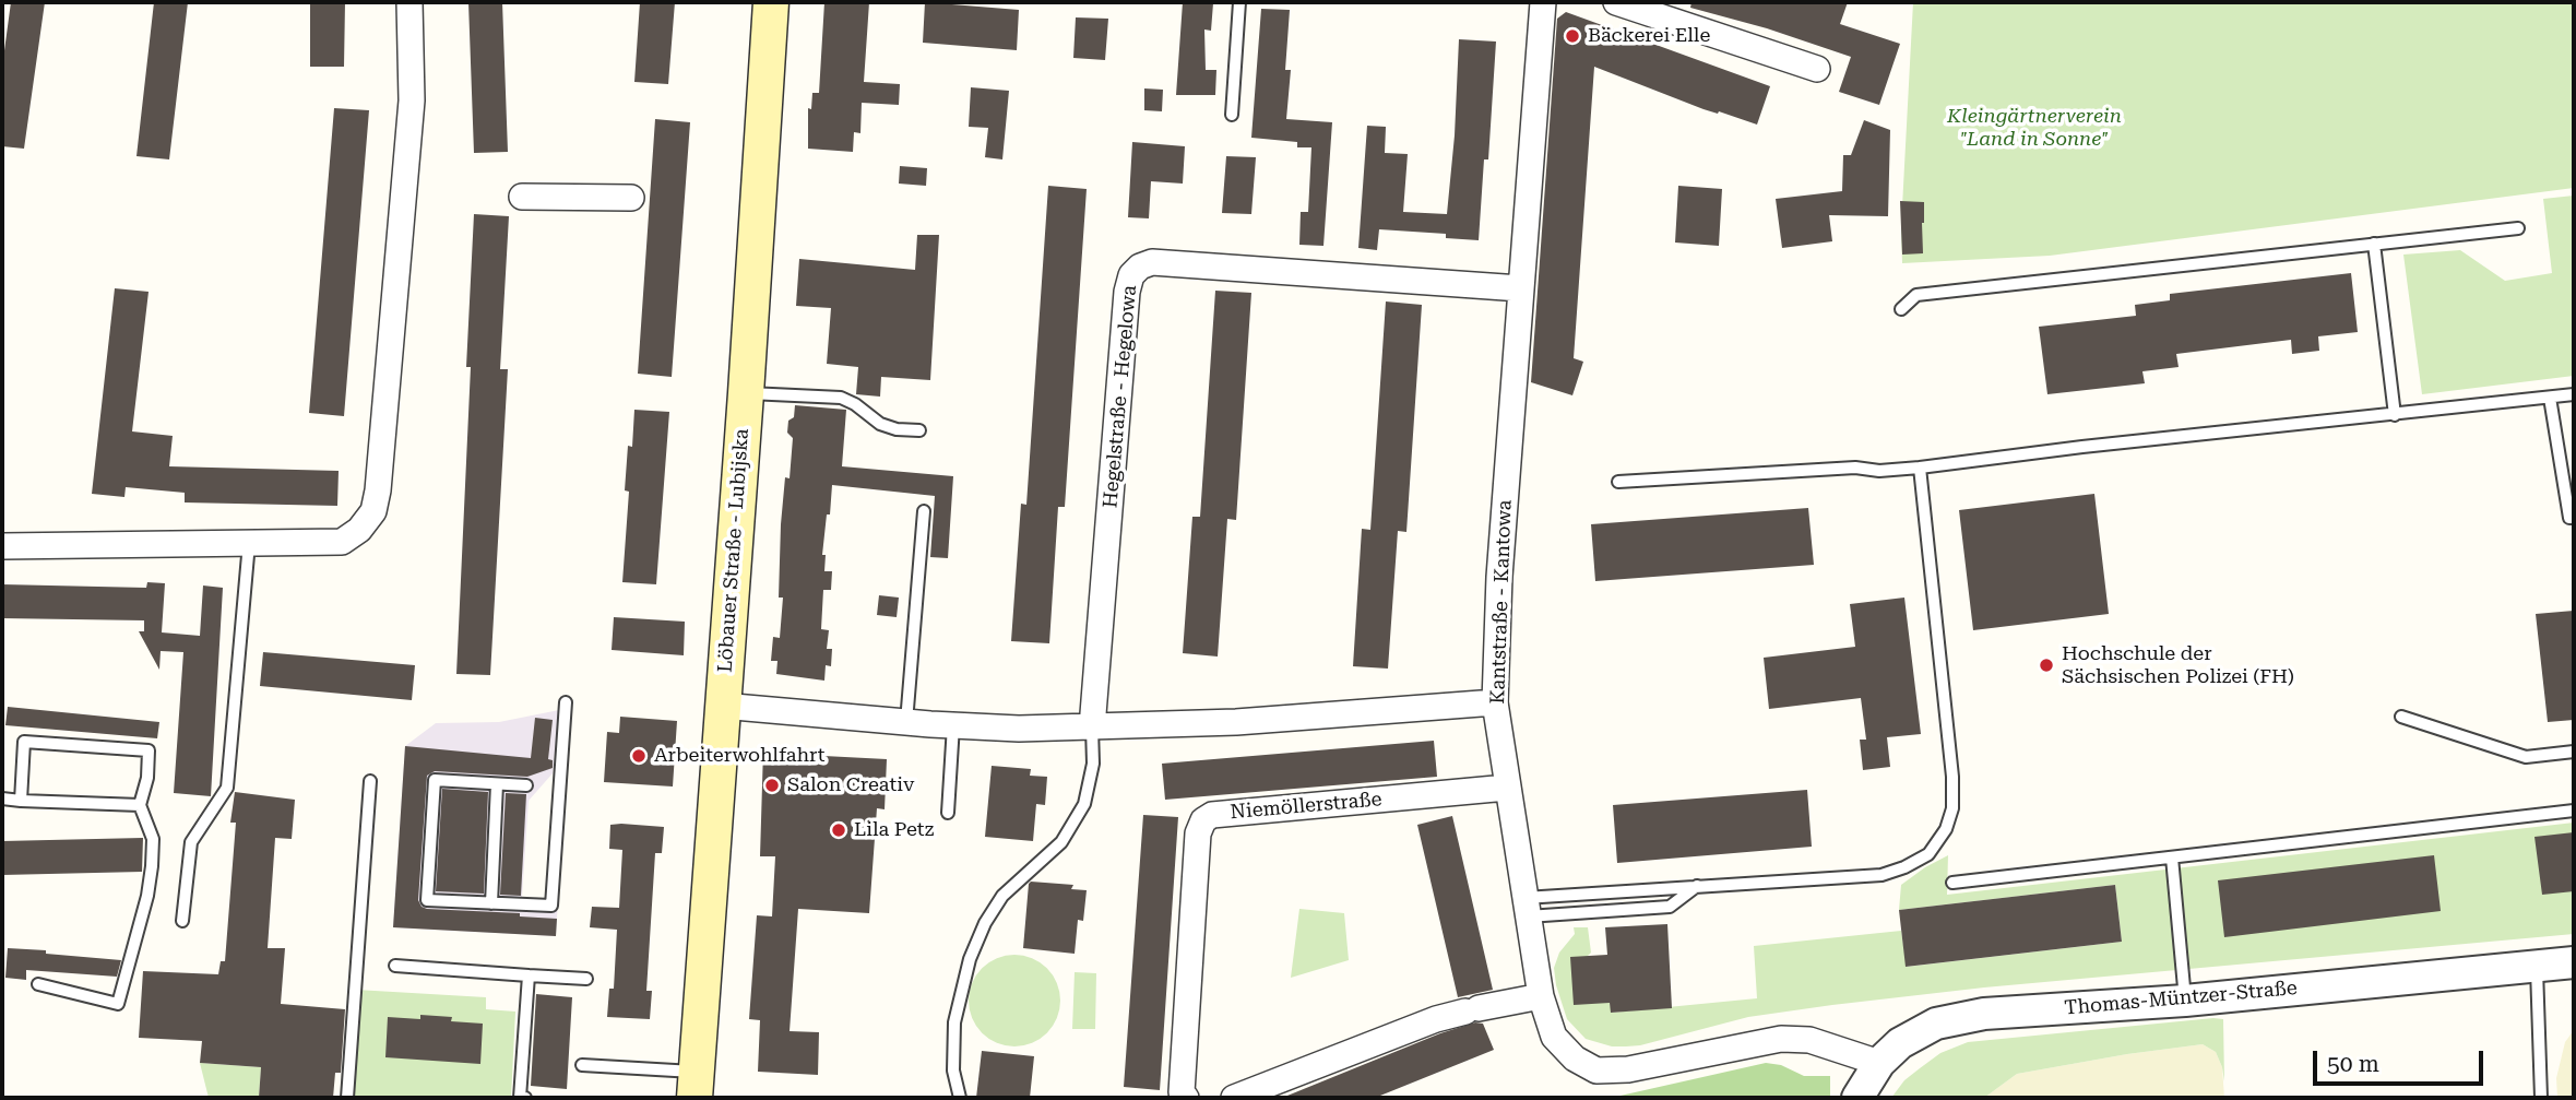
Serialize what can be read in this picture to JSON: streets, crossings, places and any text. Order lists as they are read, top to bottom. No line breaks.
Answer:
{"streets":{"main road":["Löbauer Straße - Lubijska"],"street":["Hegelstraße - Hegelowa","Kantstraße - Kantowa","Niemöllerstraße","Thomas-Müntzer-Straße"]},"crossings":[["Hegelstraße - Hegelowa","Kantstraße - Kantowa"],["Kantstraße - Kantowa","Niemöllerstraße"],["Kantstraße - Kantowa","Thomas-Müntzer-Straße"]],"parks":["Kleingärtnerverein \"Land in Sonne\""],"places":["Bäckerei Elle","Hochschule der Sächsischen Polizei (FH)","Arbeiterwohlfahrt","Salon Creativ","Lila Petz"],"scale_bar":"50 m"}
